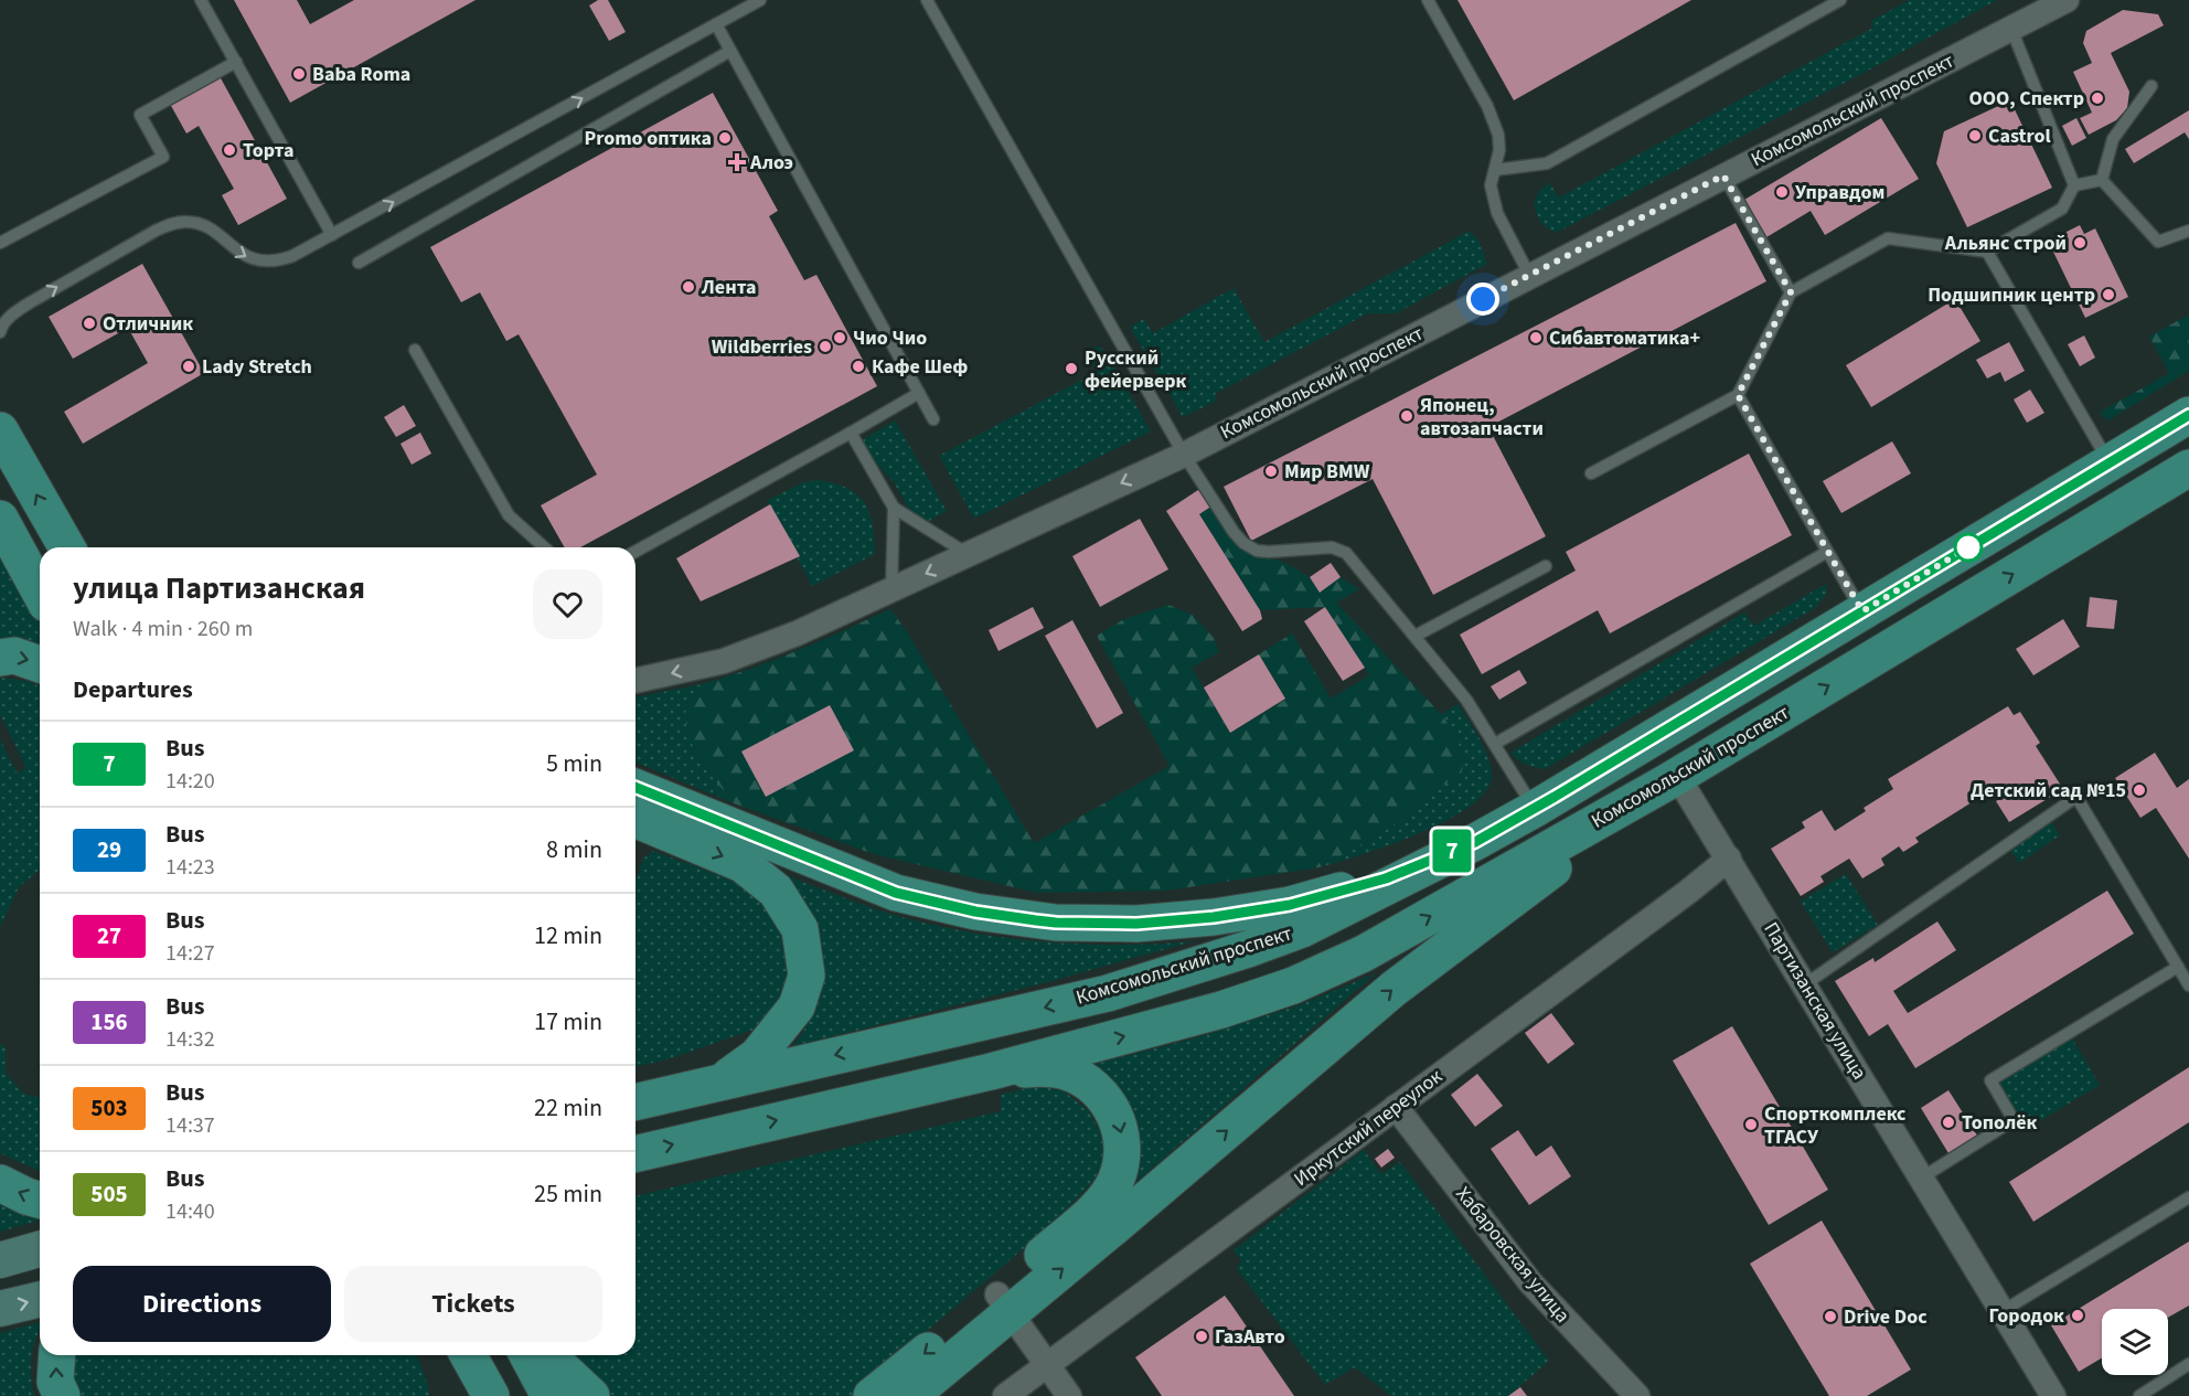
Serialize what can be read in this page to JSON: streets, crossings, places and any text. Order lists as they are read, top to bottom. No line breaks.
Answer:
{"streets":{"main road":["Комсомольский проспект"],"street":["Партизанская улица","Иркутский переулок","Хабаровская улица"]},"crossings":[["Комсомольский проспект","Партизанская улица"],["Партизанская улица","Иркутский переулок"],["Иркутский переулок","Хабаровская улица"]],"places":{"other":["Baba Roma","ООО, Спектр","Castrol","Promo оптика","Торта","Управдом","Альянс строй","Лента","Подшипник центр","Отличник","Чио Чио","Сибавтоматика+","Wildberries","Lady Stretch","Кафе Шеф","Русский фейерверк","Японец, автозапчасти","Мир BMW","Детский сад №15","Тополёк","Спорткомплекс ТГАСУ","Городок","Drive Doc","ГазАвто"],"health":["Алоэ"]},"lines":["bus line 7"],"page":{"on_map":"7","heading":[["улица Партизанская","Walk · 4 min · 260 m"],"Departures"],"list":[{"mark":"7","name":"Bus","note":"14:20","value":"5 min"},{"mark":"29","name":"Bus","note":"14:23","value":"8 min"},{"mark":"27","name":"Bus","note":"14:27","value":"12 min"},{"mark":"156","name":"Bus","note":"14:32","value":"17 min"},{"mark":"503","name":"Bus","note":"14:37","value":"22 min"},{"mark":"505","name":"Bus","note":"14:40","value":"25 min"}],"buttons":["Directions","Tickets"]}}
